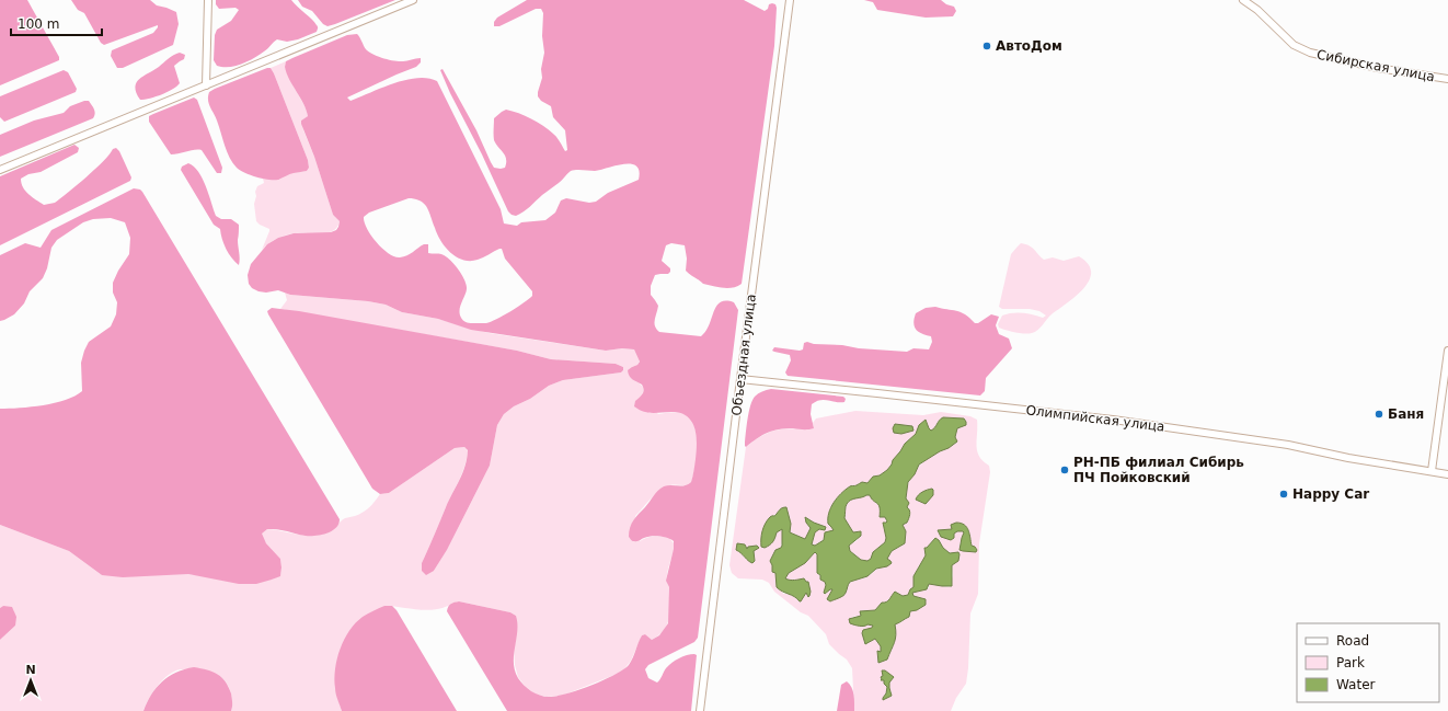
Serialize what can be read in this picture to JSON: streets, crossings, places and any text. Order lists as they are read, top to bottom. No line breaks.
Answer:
{"streets":{"street":["Сибирская улица","Объездная улица","Олимпийская улица"]},"crossings":[["Объездная улица","Олимпийская улица"]],"places":["АвтоДом","Баня","РН-ПБ филиал Сибирь ПЧ Пойковский","Happy Car"],"legend":["Road","Park","Water"],"scale_bar":"100 m","north":"top"}
